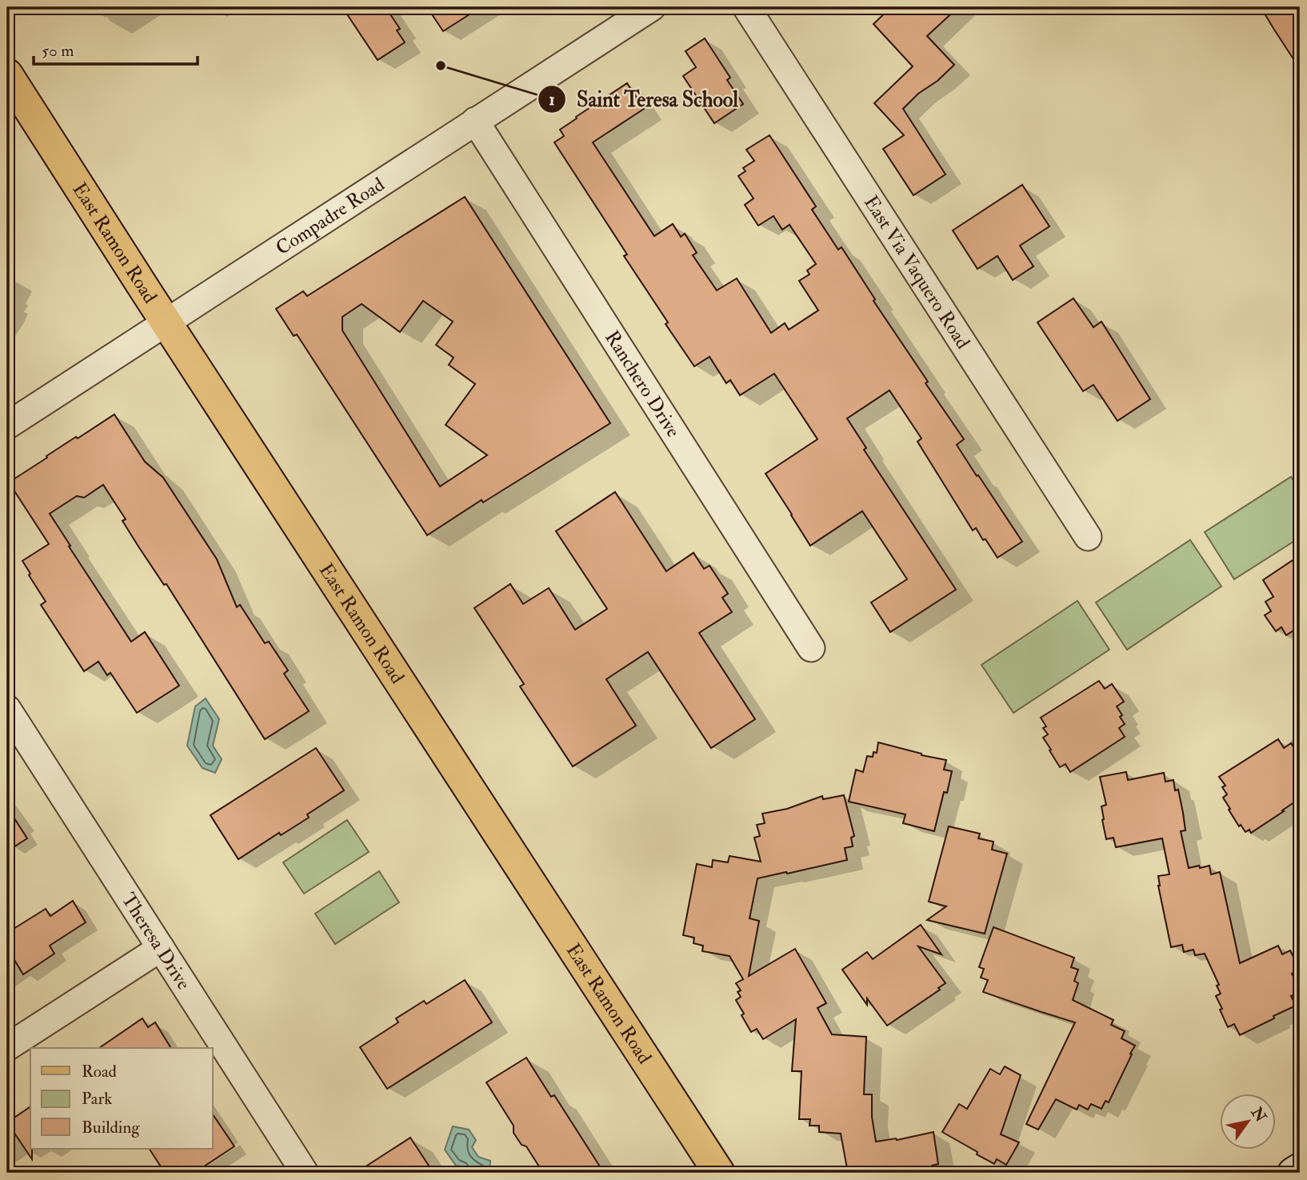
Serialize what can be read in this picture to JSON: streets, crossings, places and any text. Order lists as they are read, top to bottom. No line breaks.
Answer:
{"streets":{"main road":["East Ramon Road"],"street":["Compadre Road","East Via Vaquero Road","Ranchero Drive","Theresa Drive"]},"crossings":[["Compadre Road","East Ramon Road"],["Compadre Road","Ranchero Drive"]],"places":["Saint Teresa School"],"legend":["Road","Park","Building"],"scale_bar":"50 m","north":"top right"}
